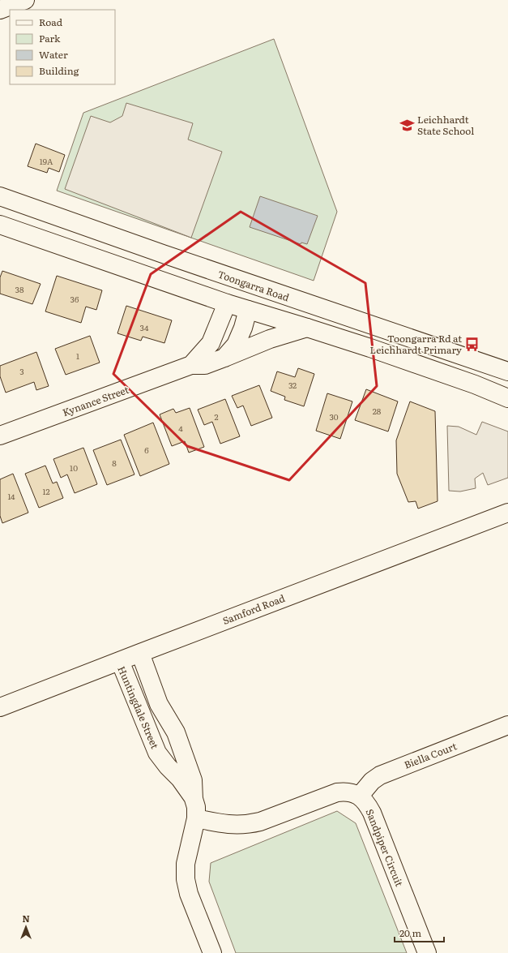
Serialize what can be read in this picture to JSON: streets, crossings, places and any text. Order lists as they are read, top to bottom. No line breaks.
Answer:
{"streets":{"street":["Toongarra Road","Kynance Street","Samford Road","Huntingdale Street","Biella Court","Sandpiper Circuit"]},"crossings":[["Samford Road","Huntingdale Street"],["Biella Court","Sandpiper Circuit"]],"places":{"school or university":["Leichhardt State School"],"bus stop":["Toongarra Rd at Leichhardt Primary"]},"house_numbers":["19A","38","36","34","1","3","32","28","2","30","4","6","8","10","12","14"],"legend":["Road","Park","Water","Building"],"scale_bar":"20 m","north":"top"}
